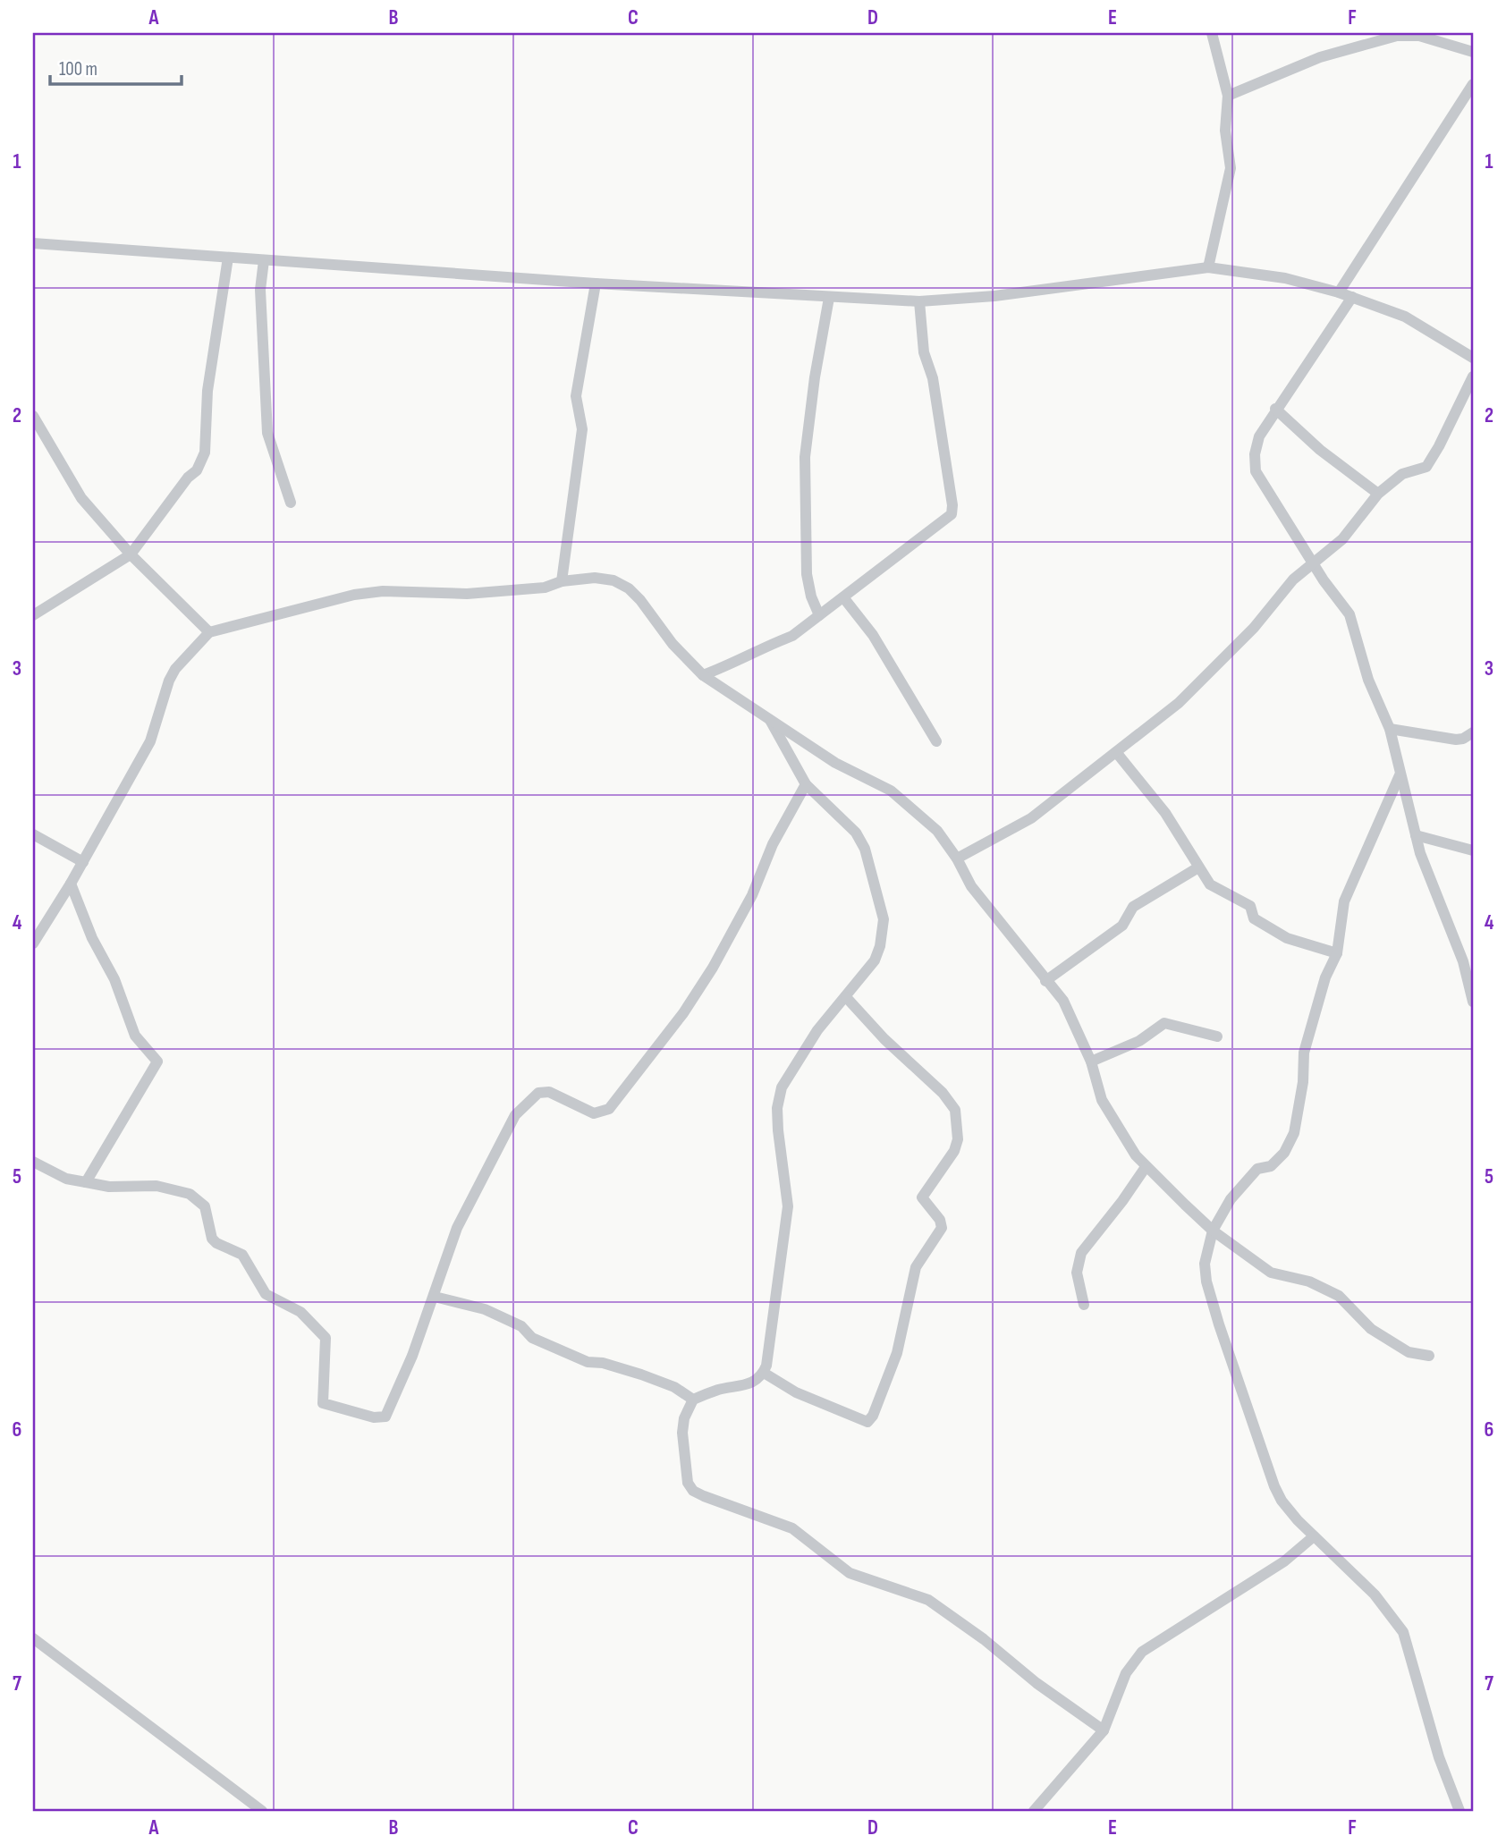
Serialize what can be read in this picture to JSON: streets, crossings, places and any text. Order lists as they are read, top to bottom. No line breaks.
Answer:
{"scale_bar":"100 m","grid":{"columns":["A","B","C","D","E","F"],"rows":["1","2","3","4","5","6","7"]}}
